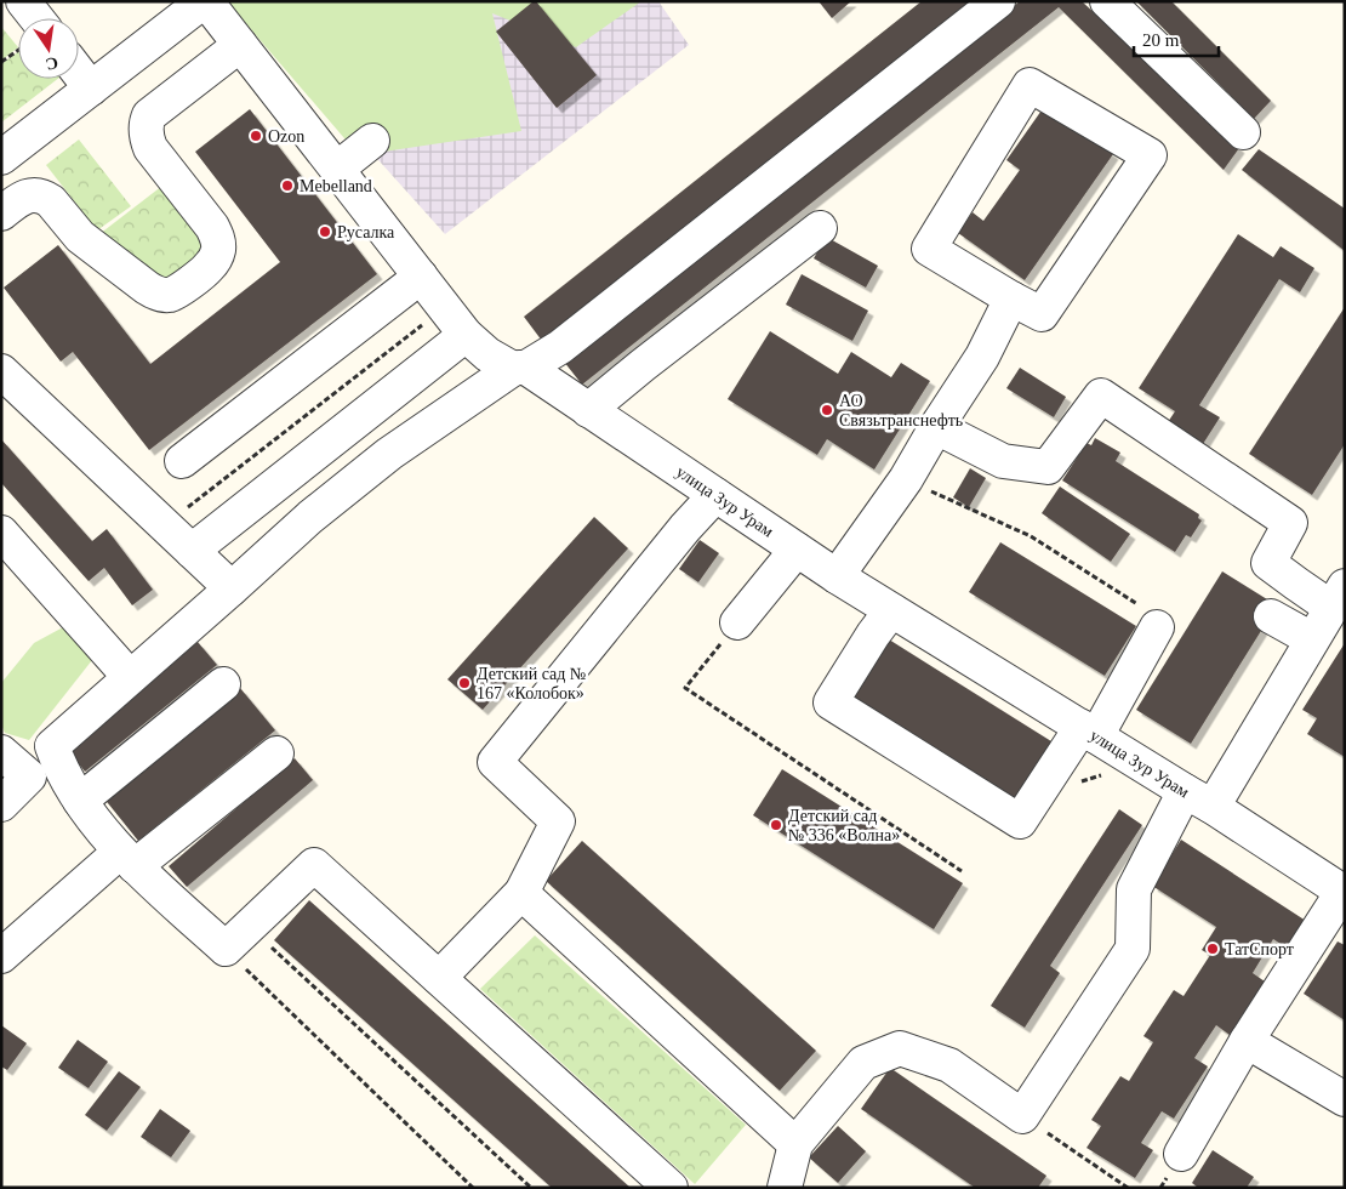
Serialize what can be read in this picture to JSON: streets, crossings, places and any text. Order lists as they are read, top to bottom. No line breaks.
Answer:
{"streets":{"street":["улица Зур Урам"]},"places":["Ozon","Mebelland","Русалка","АО Связьтранснефть","Детский сад № 167 «Колобок»","Детский сад № 336 «Волна»","ТатСпорт"],"scale_bar":"20 m","north":"bottom"}
